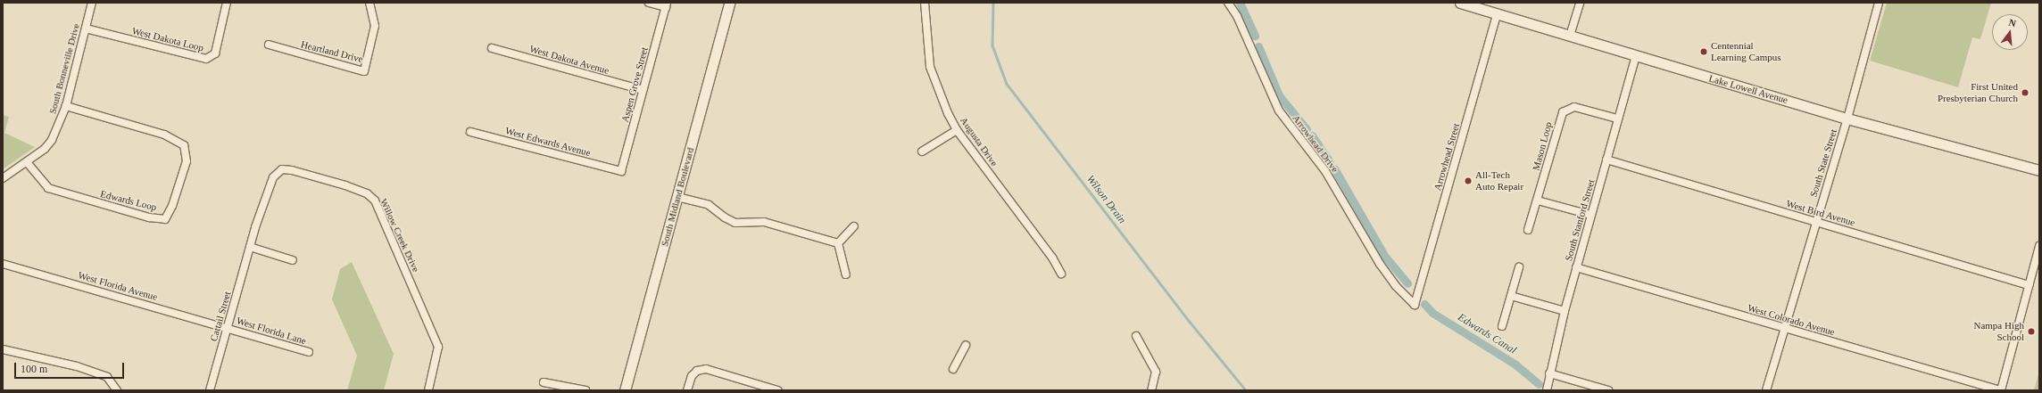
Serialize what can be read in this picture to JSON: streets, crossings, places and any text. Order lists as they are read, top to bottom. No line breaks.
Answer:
{"streets":{"main road":["Lake Lowell Avenue","South Midland Boulevard"],"street":["West Dakota Loop","Heartland Drive","West Dakota Avenue","South Bonneville Drive","Aspen Grove Street","West Edwards Avenue","Augusta Drive","Arrowhead Drive","Mason Loop","Arrowhead Street","South State Street","Edwards Loop","West Bird Avenue","South Stanford Street","Willow Creek Drive","West Florida Avenue","Cattail Street","West Colorado Avenue","West Florida Lane"]},"crossings":[["West Dakota Loop","South Bonneville Drive"],["West Dakota Avenue","Aspen Grove Street"],["South Bonneville Drive","Edwards Loop"],["Aspen Grove Street","West Edwards Avenue"],["Lake Lowell Avenue","Arrowhead Street"],["Lake Lowell Avenue","South State Street"],["Lake Lowell Avenue","South Stanford Street"],["Arrowhead Drive","Arrowhead Street"],["Mason Loop","South Stanford Street"],["South State Street","West Bird Avenue"],["South State Street","West Colorado Avenue"],["West Bird Avenue","South Stanford Street"],["South Stanford Street","West Colorado Avenue"],["Willow Creek Drive","Cattail Street"],["West Florida Avenue","Cattail Street"],["West Florida Avenue","West Florida Lane"],["Cattail Street","West Florida Lane"]],"water":["Wilson Drain","Edwards Canal"],"places":["Centennial Learning Campus","First United Presbyterian Church","All-Tech Auto Repair","Nampa High School"],"scale_bar":"100 m","north":"top"}
